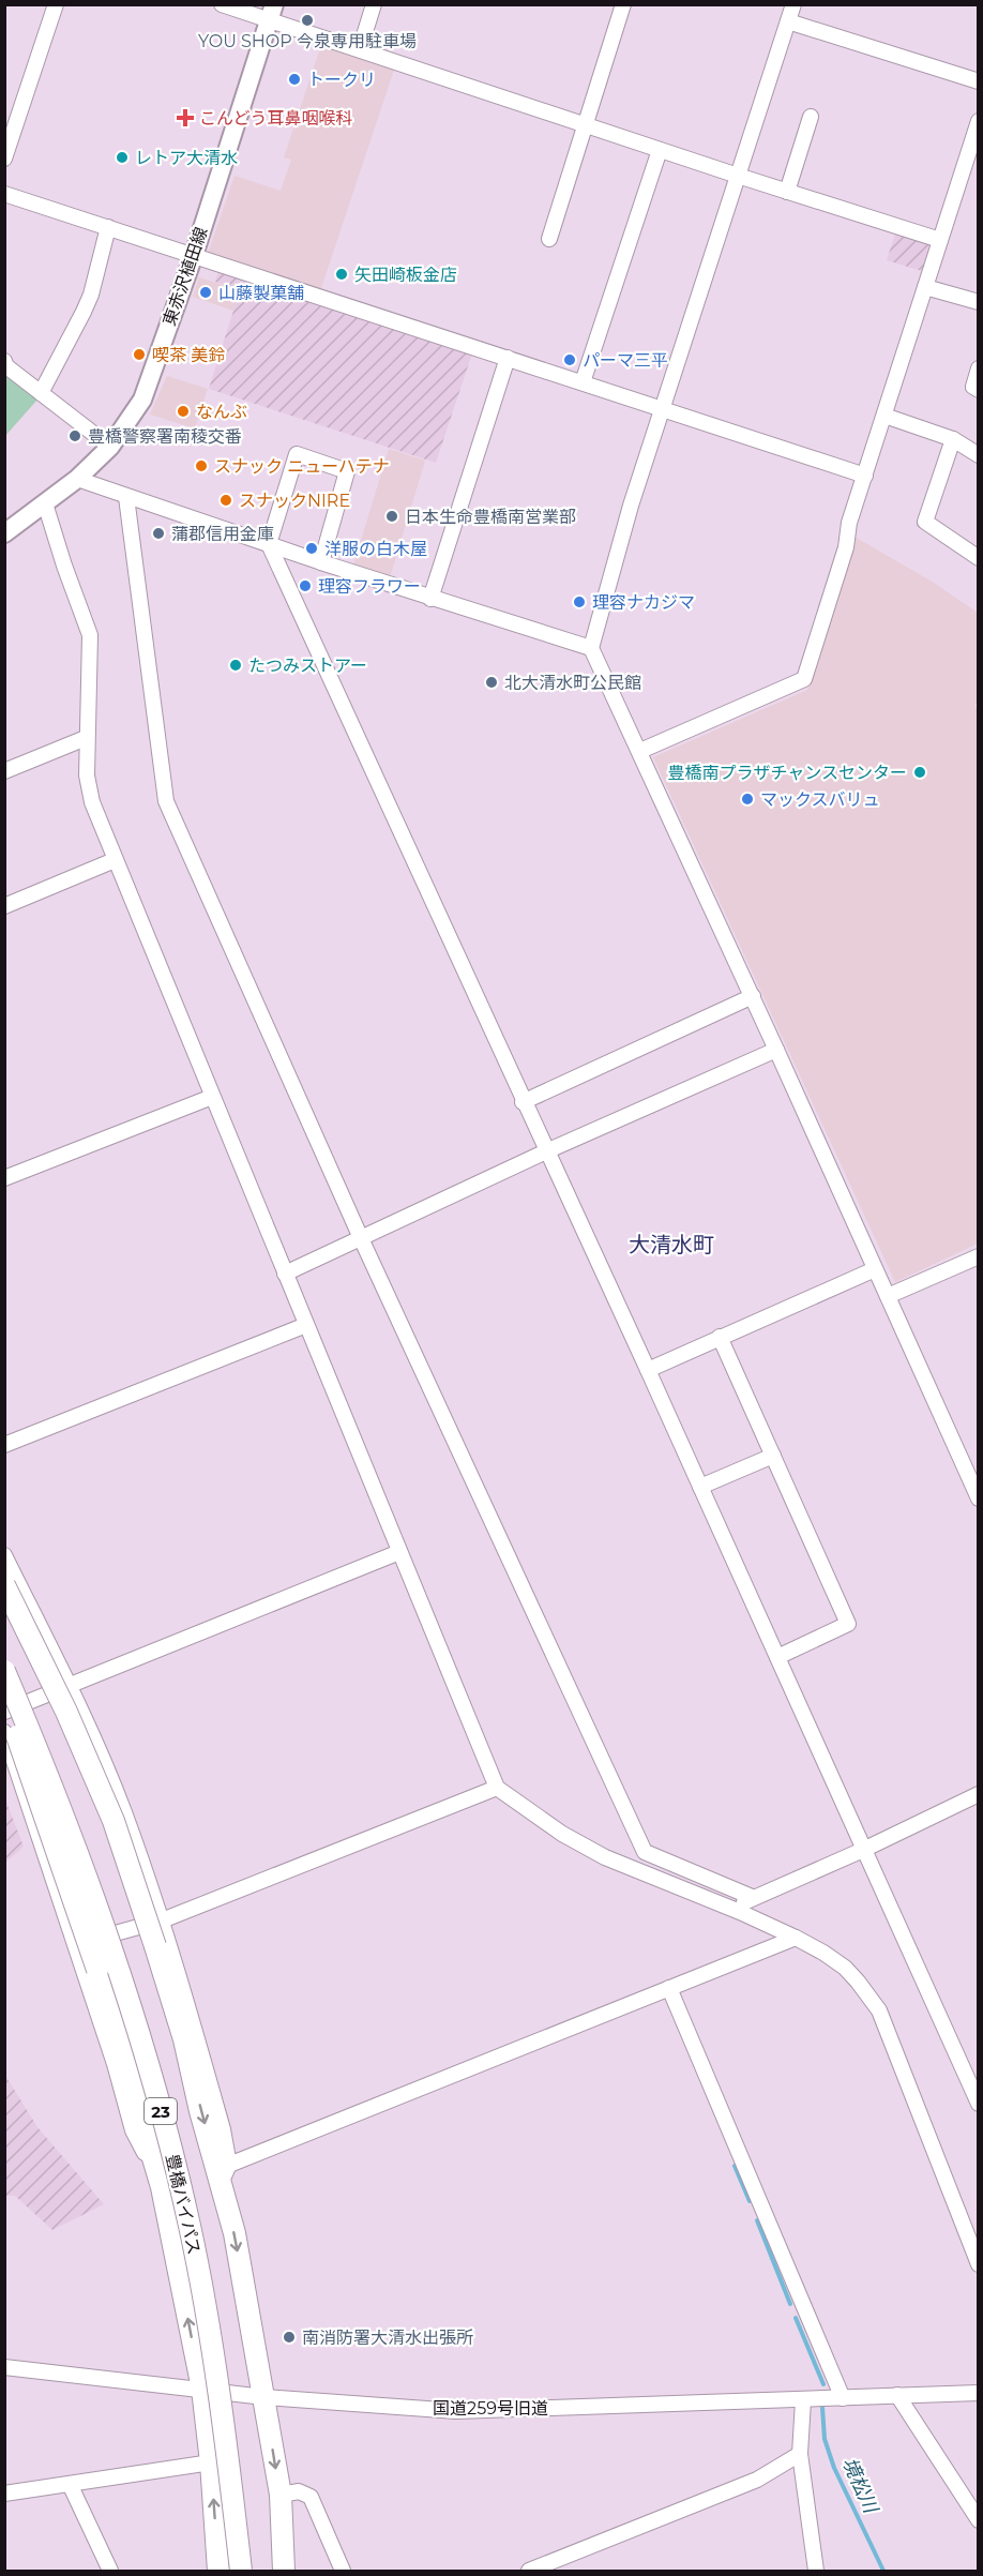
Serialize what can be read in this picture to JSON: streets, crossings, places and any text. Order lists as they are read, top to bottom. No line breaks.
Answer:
{"streets":{"highway":["23","豊橋バイパス"],"main road":["東赤沢植田線"],"street":["国道259号旧道"]},"crossings":[["23","豊橋バイパス"],["23","国道259号旧道"]],"districts":["大清水町"],"water":["境松川"],"places":{"other":["YOU SHOP 今泉専用駐車場","トークリ","レトア大清水","矢田崎板金店","山藤製菓舗","喫茶 美鈴","パーマ三平","なんぶ","豊橋警察署南稜交番","スナック ニューハテナ","スナックNIRE","日本生命豊橋南営業部","蒲郡信用金庫","洋服の白木屋","理容フラワー","理容ナカジマ","たつみストアー","北大清水町公民館","豊橋南プラザチャンスセンター","マックスバリュ","南消防署大清水出張所"],"health":["こんどう耳鼻咽喉科"]}}
